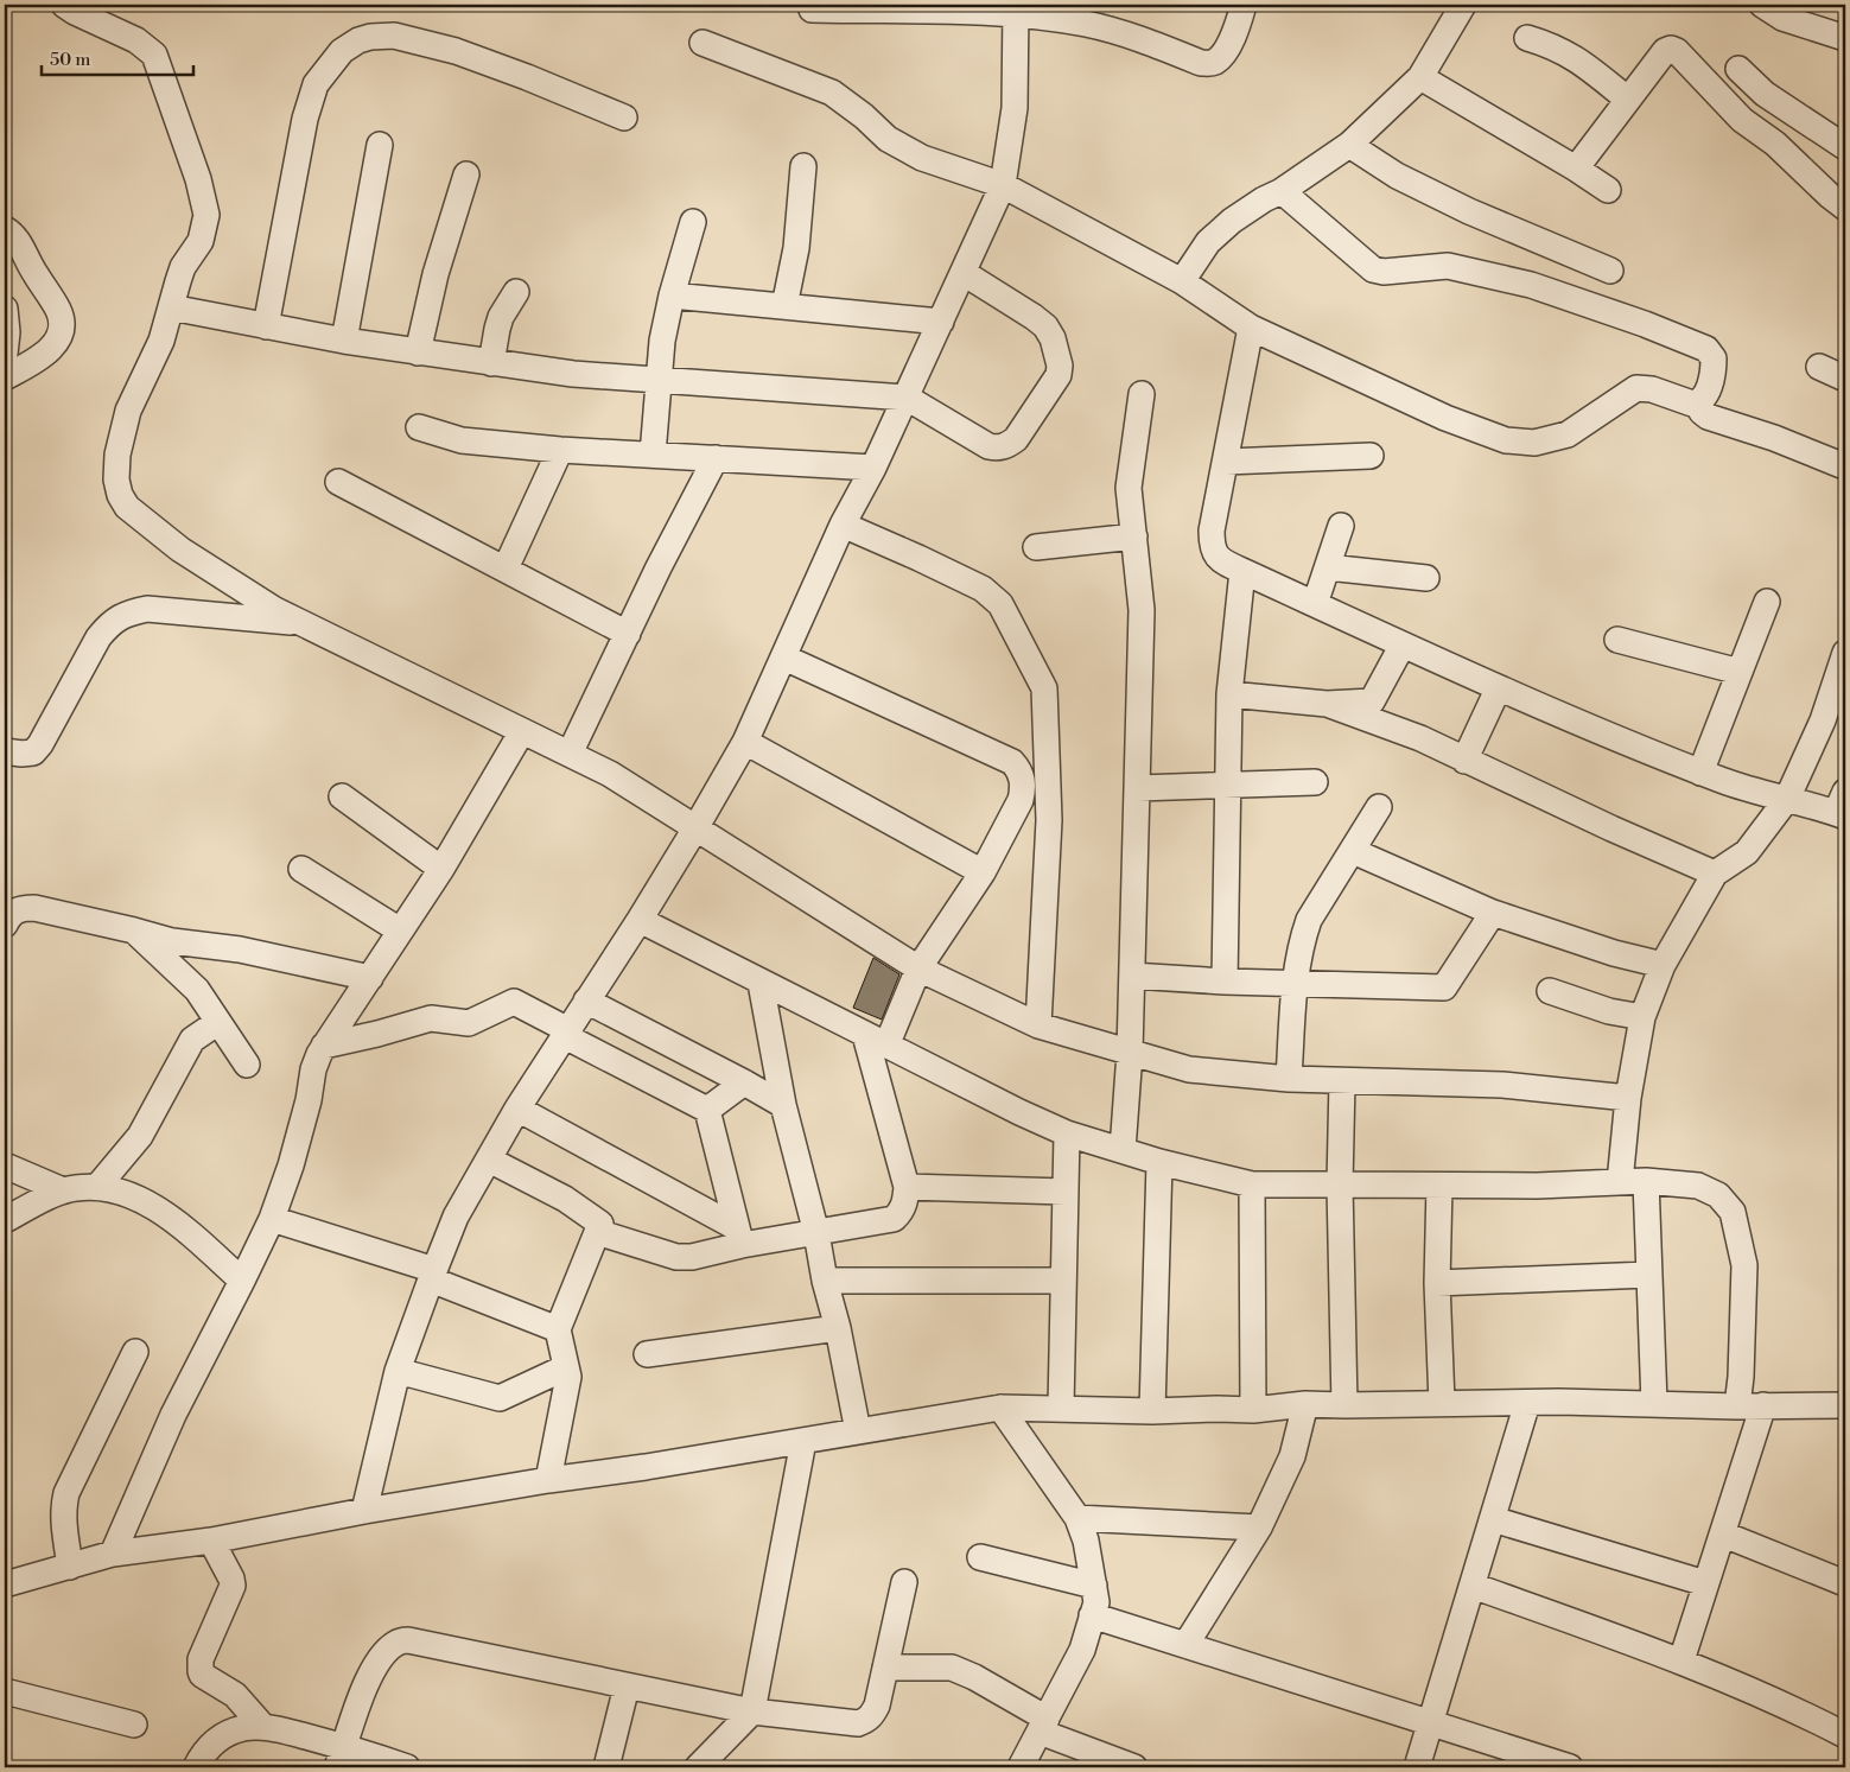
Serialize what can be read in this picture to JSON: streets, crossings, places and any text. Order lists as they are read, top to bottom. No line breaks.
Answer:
{"scale_bar":"50 m"}
